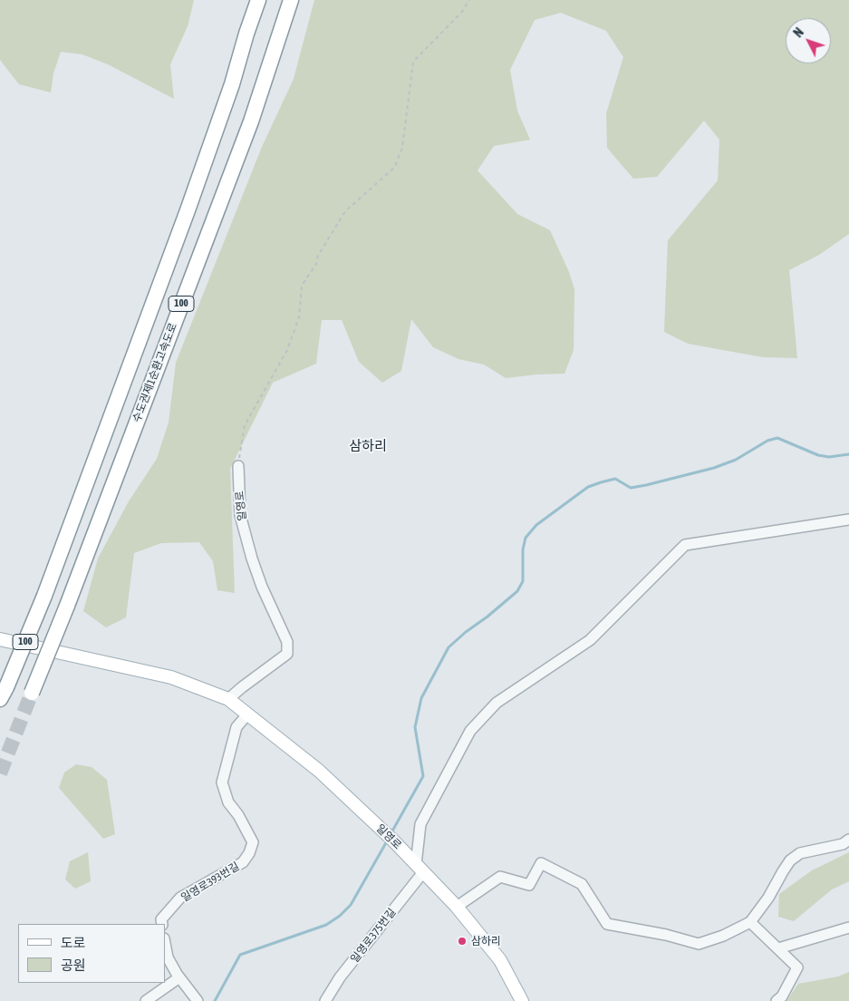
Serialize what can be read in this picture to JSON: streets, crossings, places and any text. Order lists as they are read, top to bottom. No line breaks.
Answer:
{"streets":{"highway":["100","수도권제1순환고속도로"],"main road":["일영로"],"street":["일영로393번길","일영로375번길"]},"crossings":[["일영로","일영로393번길"],["일영로","일영로375번길"]],"districts":["삼하리"],"places":["삼하리"],"legend":["도로","공원"],"north":"top left"}
